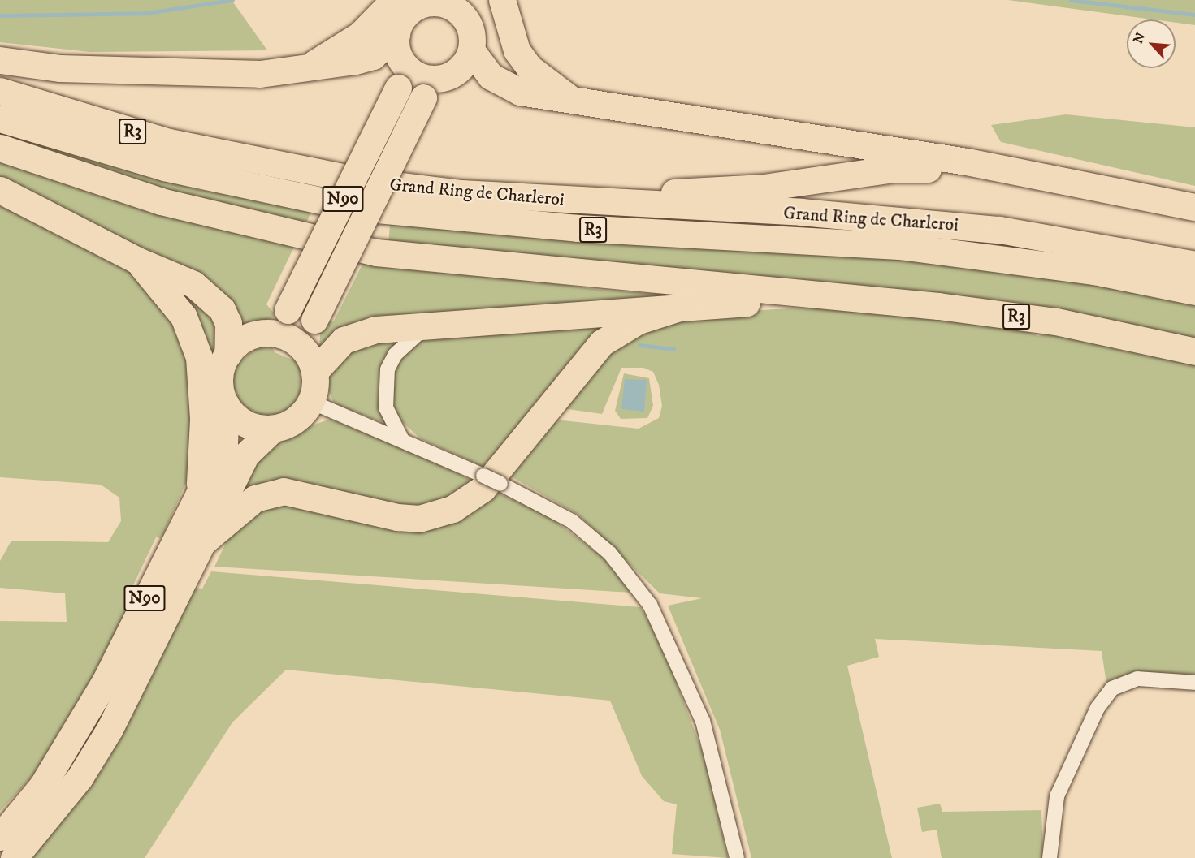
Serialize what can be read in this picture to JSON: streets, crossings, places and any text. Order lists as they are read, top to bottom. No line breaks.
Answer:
{"streets":{"highway":["R3","Grand Ring de Charleroi","N90"]},"north":"top left"}
